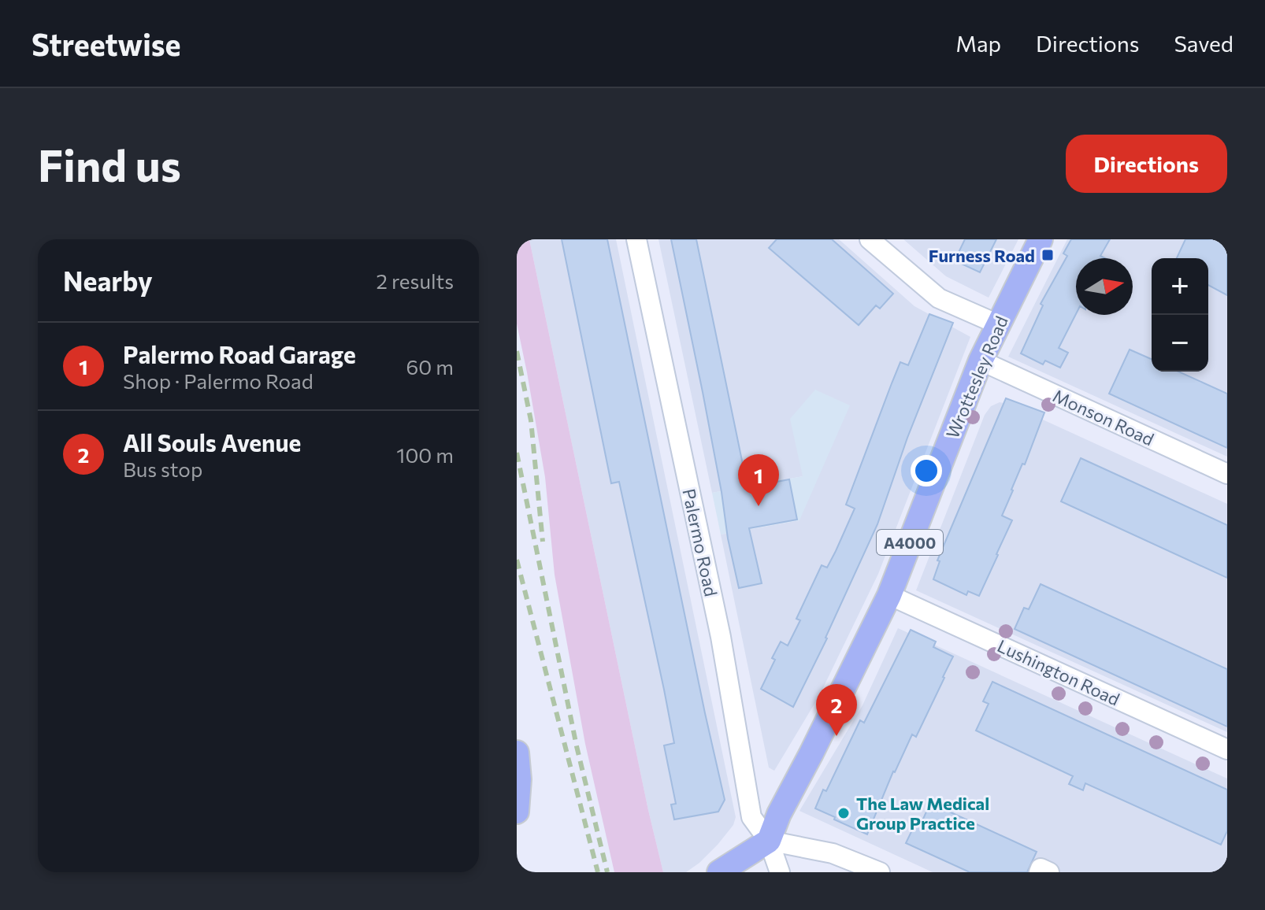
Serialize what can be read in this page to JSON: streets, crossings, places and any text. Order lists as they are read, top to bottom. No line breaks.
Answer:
{"streets":{"main road":["Wrottesley Road","A4000"],"street":["Monson Road","Palermo Road","Lushington Road"]},"crossings":[["Wrottesley Road","Monson Road"],["Wrottesley Road","Palermo Road"],["Wrottesley Road","Lushington Road"]],"places":{"transit":["Furness Road"],"other":["The Law Medical Group Practice"]},"north":"right","page":{"header":"Streetwise","nav":["Map","Directions","Saved"],"buttons":"Directions","title":"Find us","heading":["Nearby","2 results"],"map_buttons":["+","−"],"list":[{"mark":"1","name":"Palermo Road Garage","note":"Shop · Palermo Road","value":"60 m"},{"mark":"2","name":"All Souls Avenue","note":"Bus stop","value":"100 m"}],"pins":["1","2"]}}
